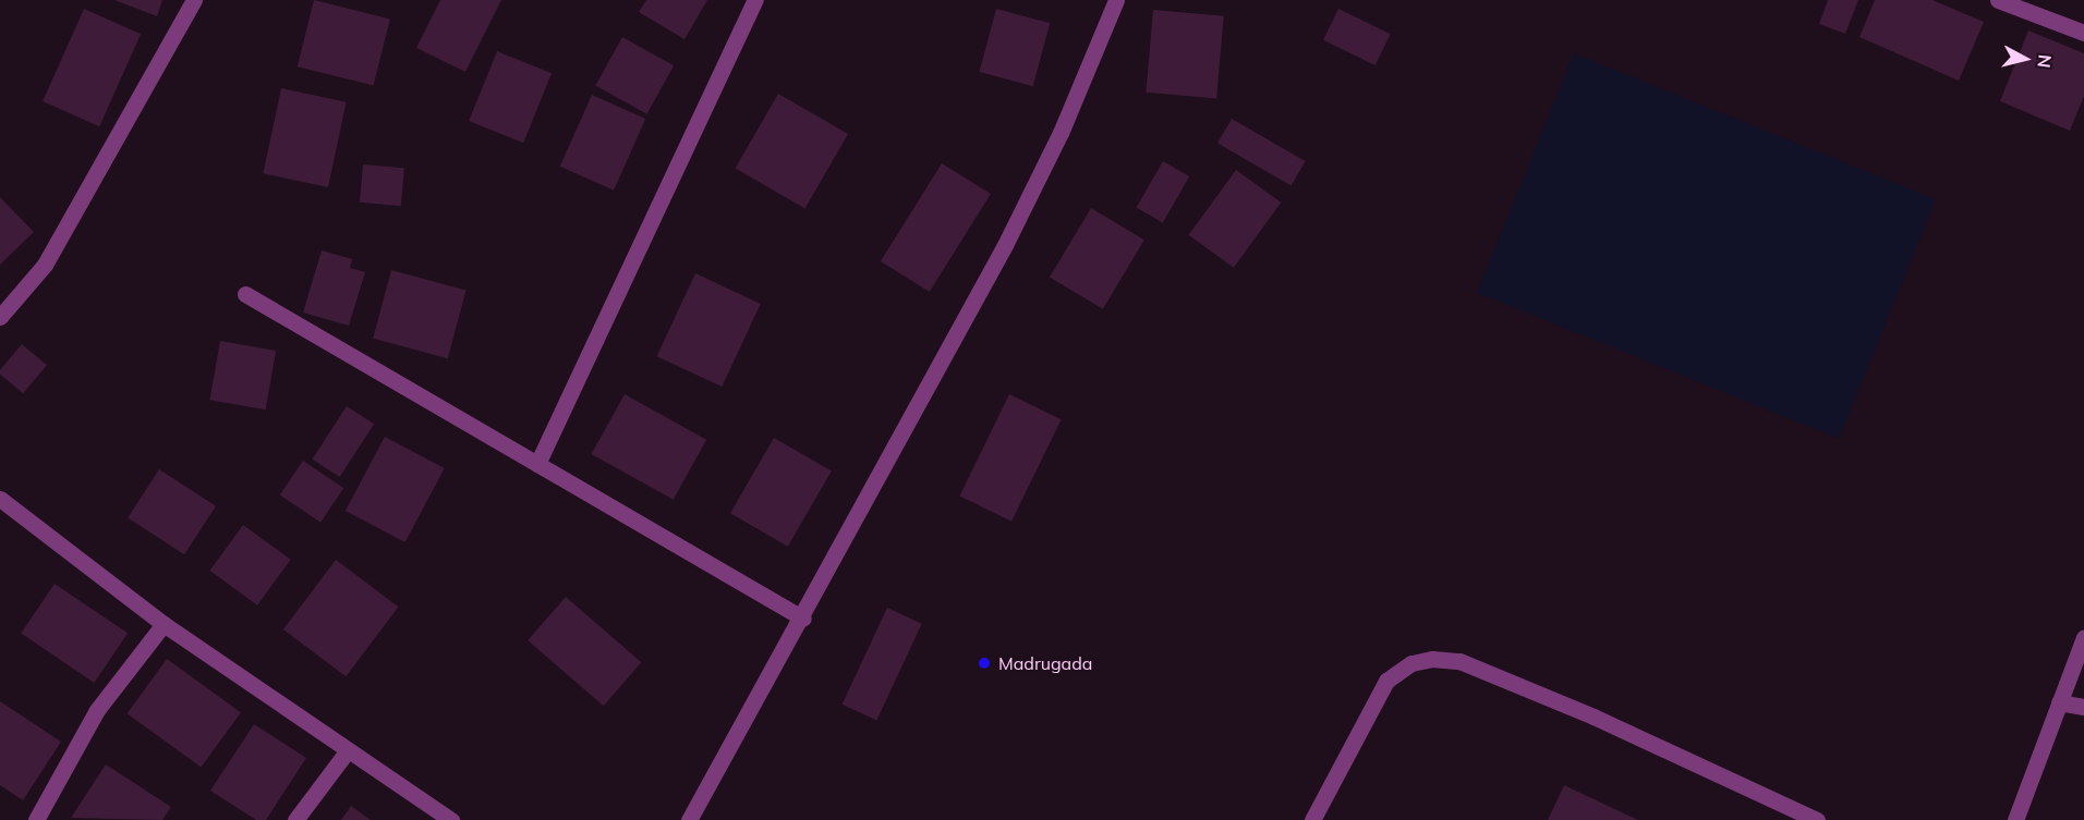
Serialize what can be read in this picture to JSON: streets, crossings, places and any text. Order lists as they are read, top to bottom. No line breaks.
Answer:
{"places":["Madrugada"],"north":"right"}
